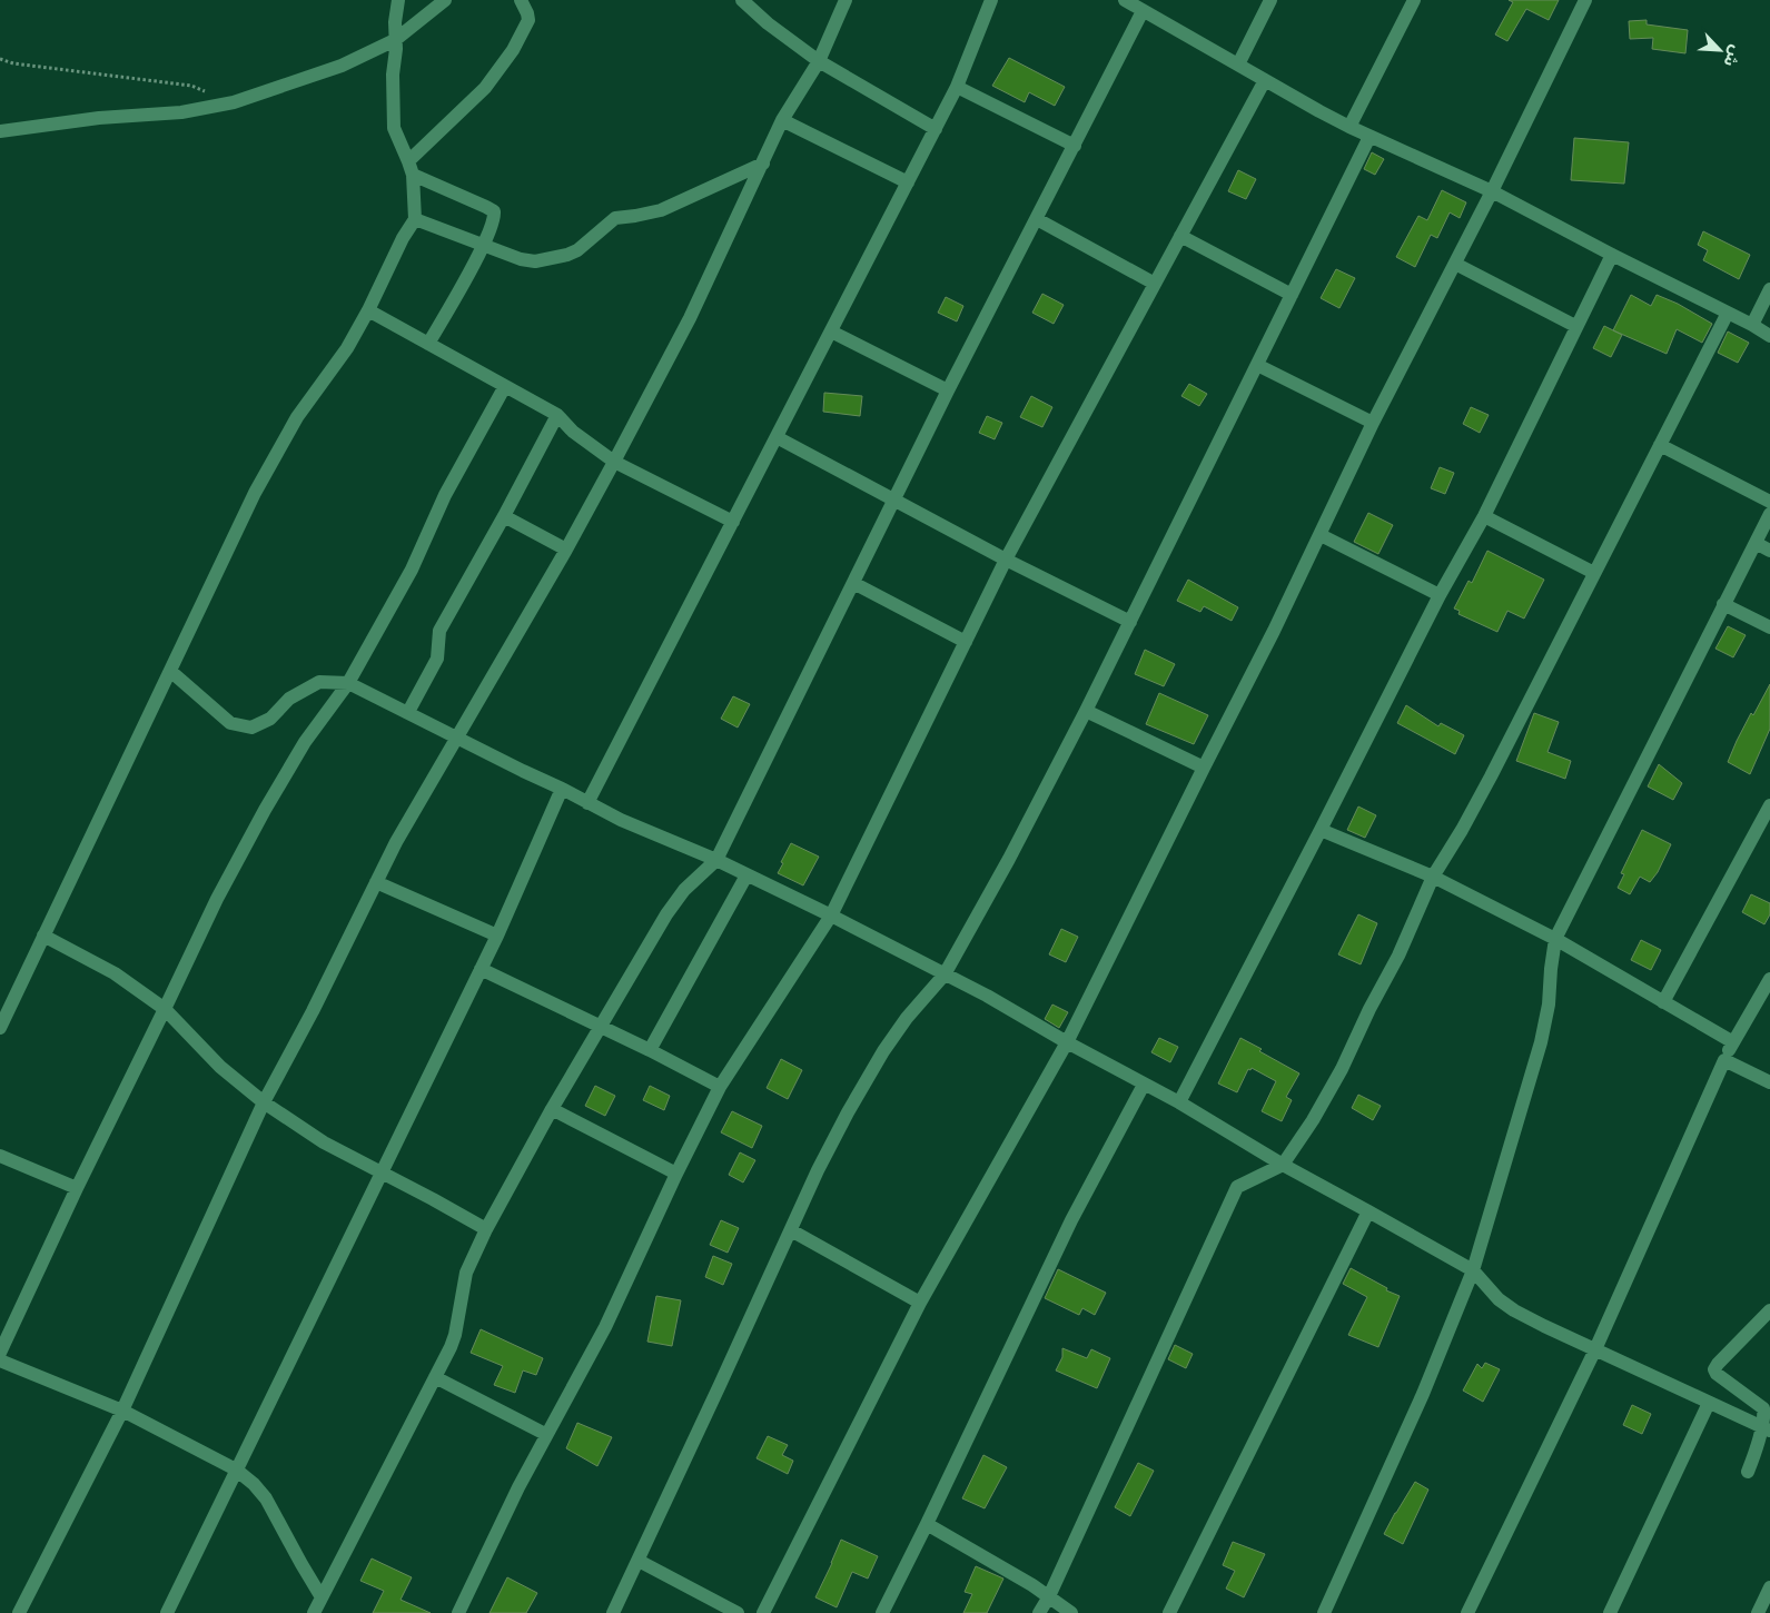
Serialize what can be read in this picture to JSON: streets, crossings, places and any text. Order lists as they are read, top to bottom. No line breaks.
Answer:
{"north":"bottom right"}
